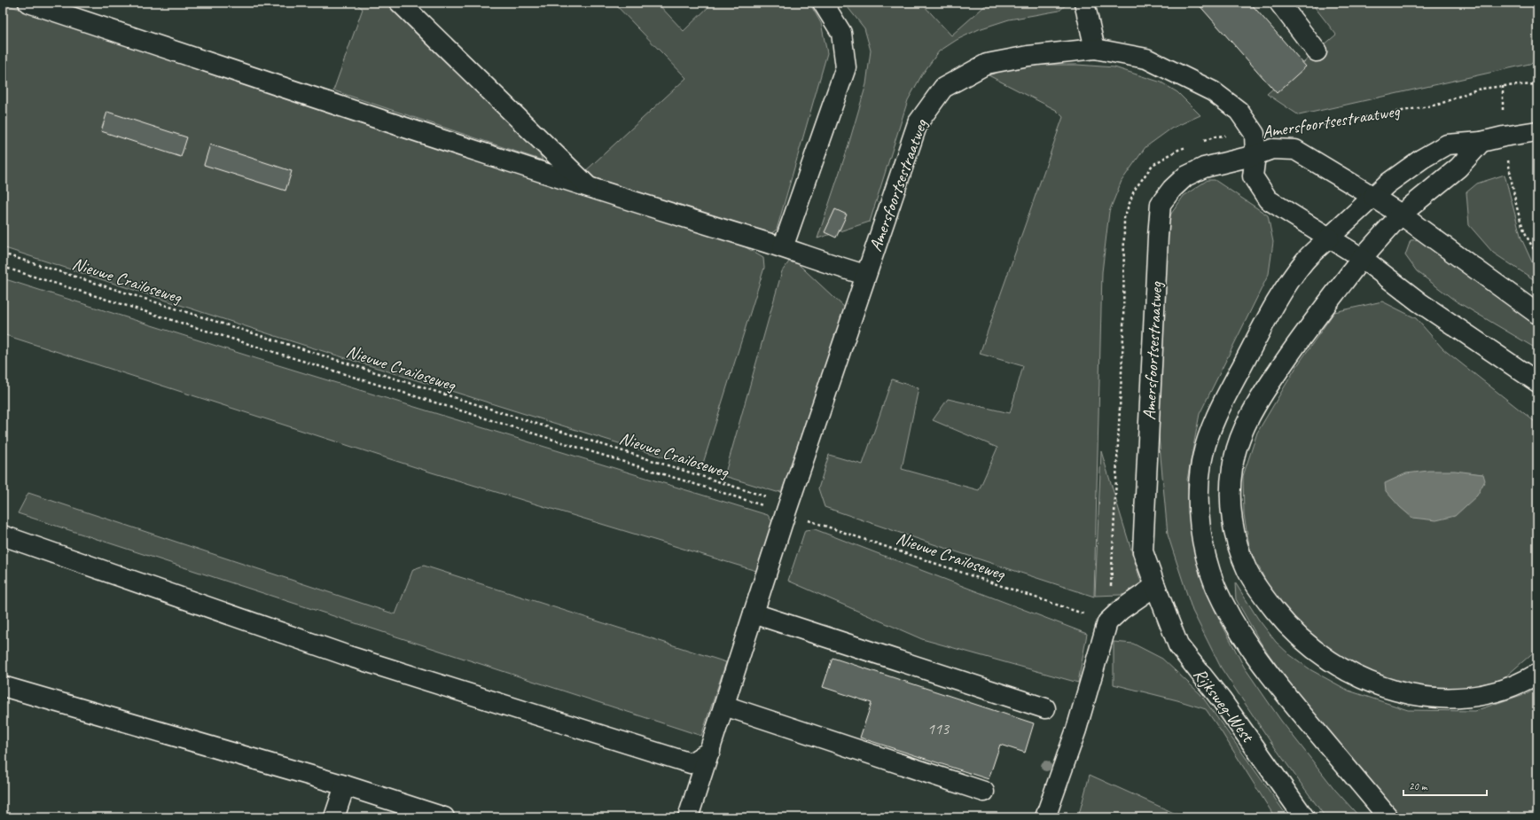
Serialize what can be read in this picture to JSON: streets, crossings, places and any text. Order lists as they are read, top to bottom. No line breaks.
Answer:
{"streets":{"main road":["Amersfoortsestraatweg","Rijksweg-West"],"path":["Nieuwe Crailoseweg"]},"crossings":[["Amersfoortsestraatweg","Nieuwe Crailoseweg"],["Amersfoortsestraatweg","Rijksweg-West"]],"house_numbers":["113"],"scale_bar":"20 m"}
